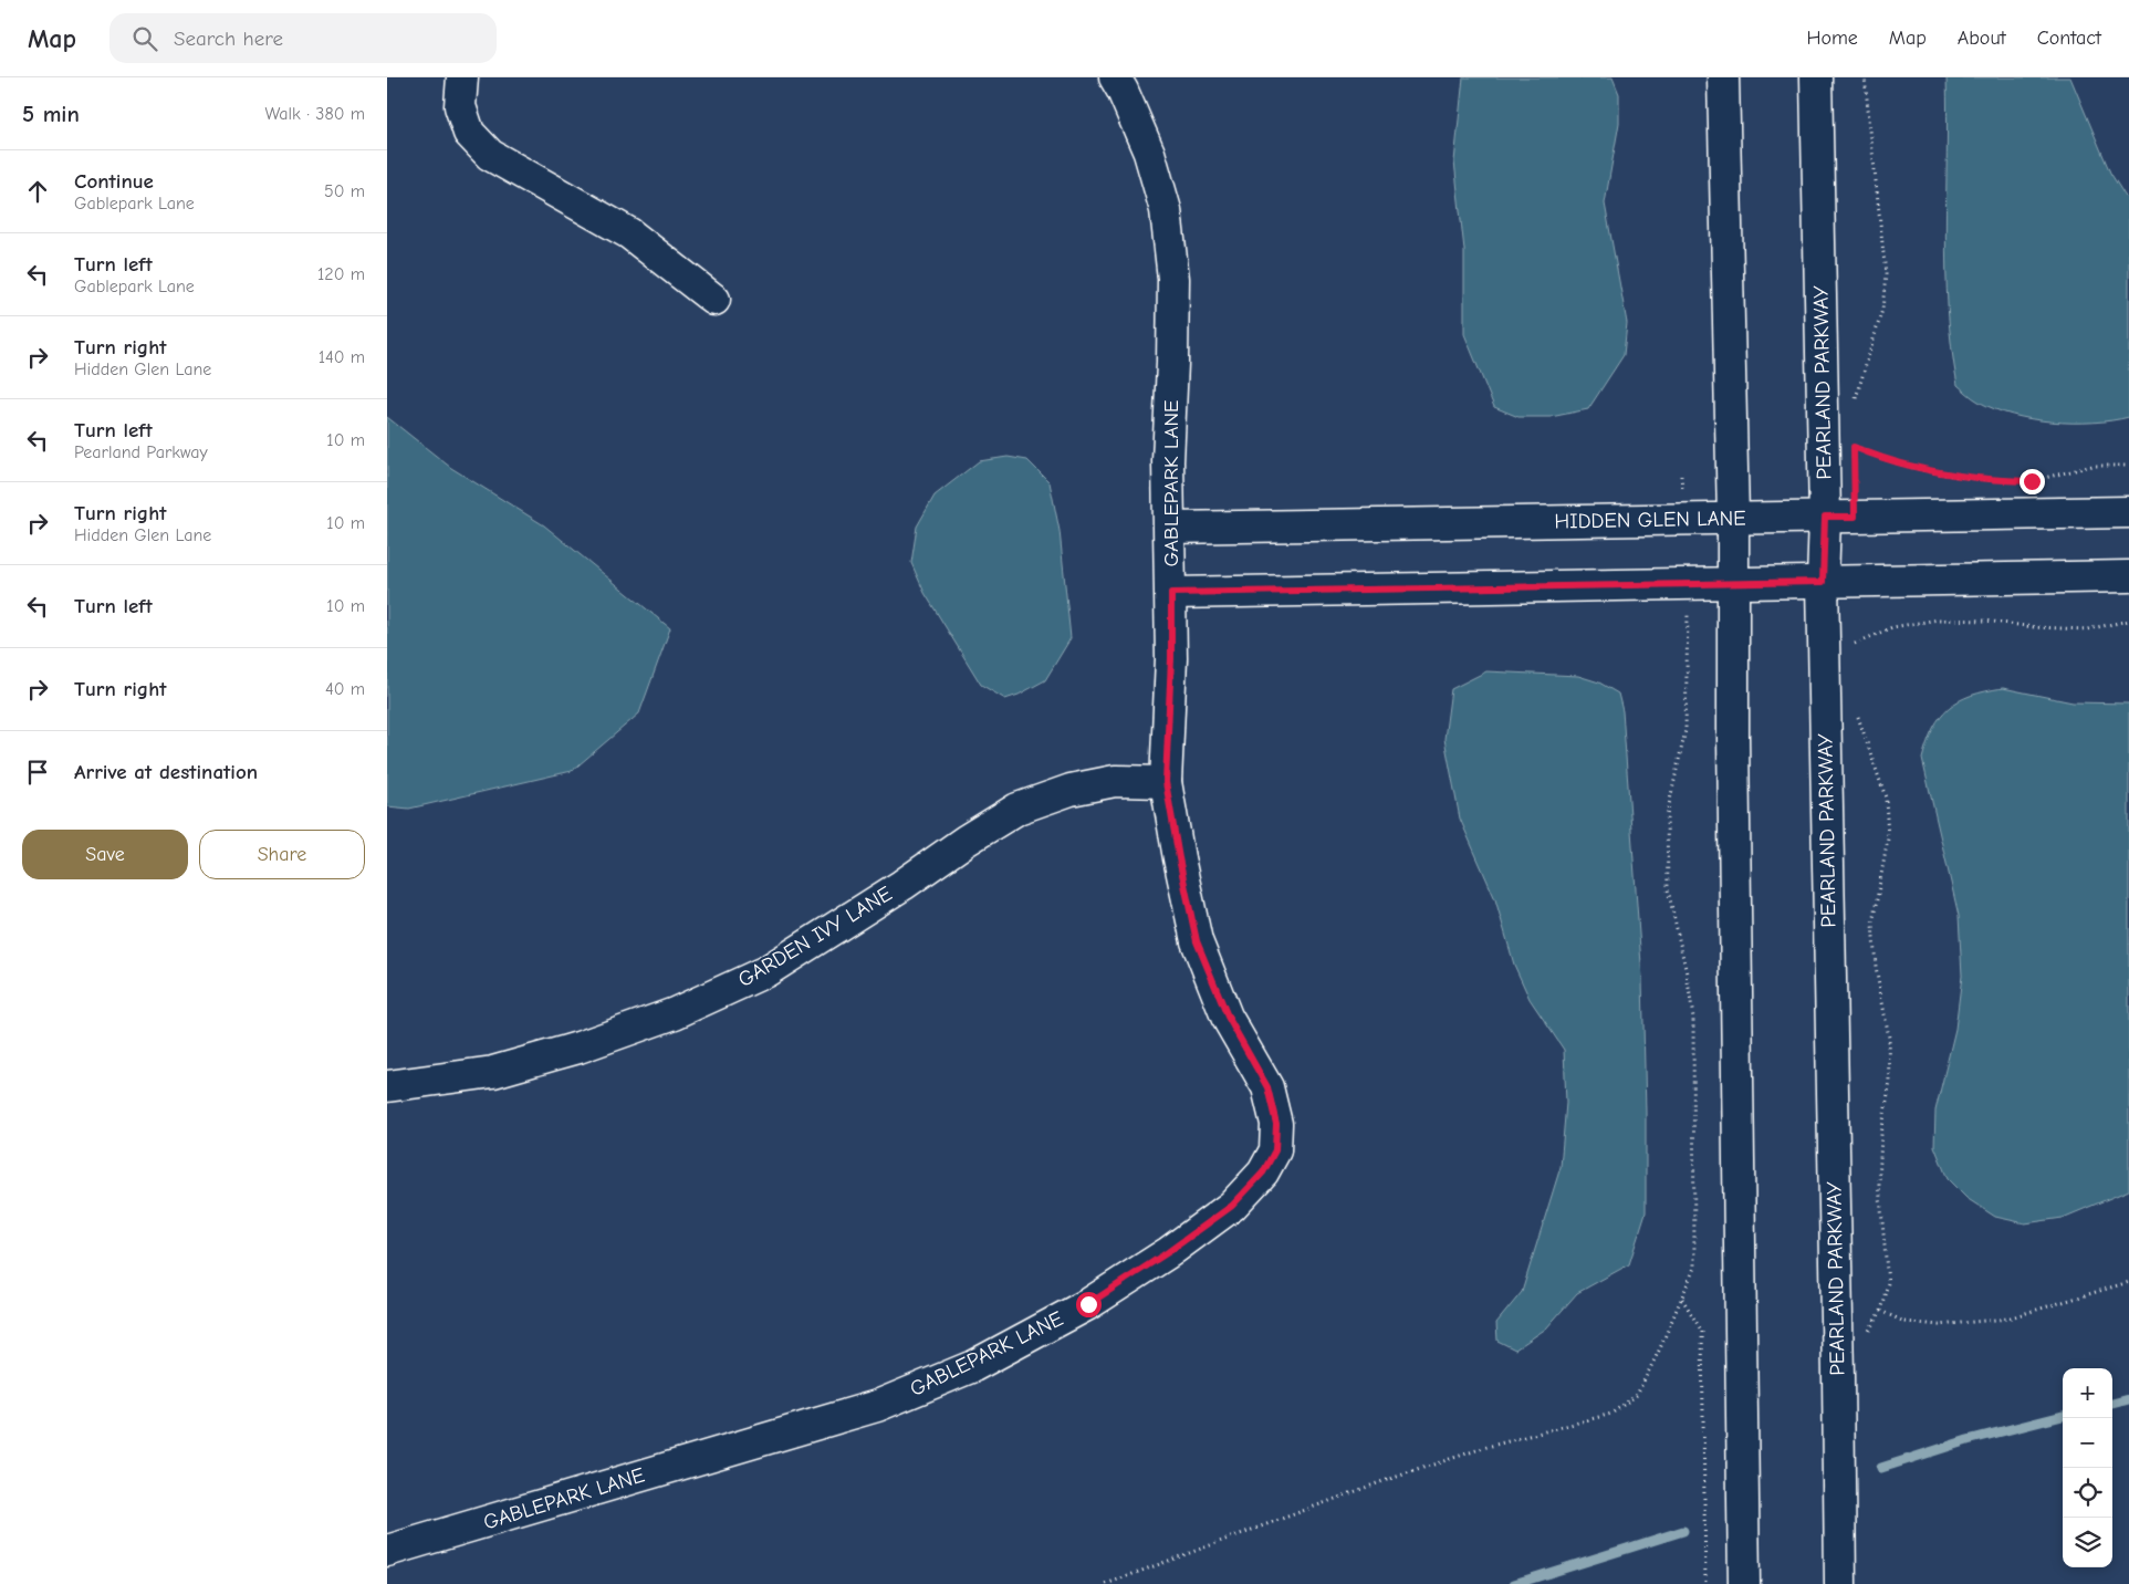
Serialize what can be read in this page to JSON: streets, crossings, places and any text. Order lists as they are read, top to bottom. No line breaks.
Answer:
{"streets":{"street":["PEARLAND PARKWAY","GABLEPARK LANE","HIDDEN GLEN LANE","GARDEN IVY LANE"]},"crossings":[["PEARLAND PARKWAY","HIDDEN GLEN LANE"],["GABLEPARK LANE","HIDDEN GLEN LANE"],["GABLEPARK LANE","GARDEN IVY LANE"]],"page":{"header":"Map","search":"Search here","nav":["Home","Map","About","Contact"],"heading":["5 min","Walk · 380 m"],"list":[["Continue","Gablepark Lane","50 m"],["Turn left","Gablepark Lane","120 m"],["Turn right","Hidden Glen Lane","140 m"],["Turn left","Pearland Parkway","10 m"],["Turn right","Hidden Glen Lane","10 m"],["Turn left","10 m"],["Turn right","40 m"],"Arrive at destination"],"buttons":["Save","Share"],"map_buttons":["+","−"]}}
